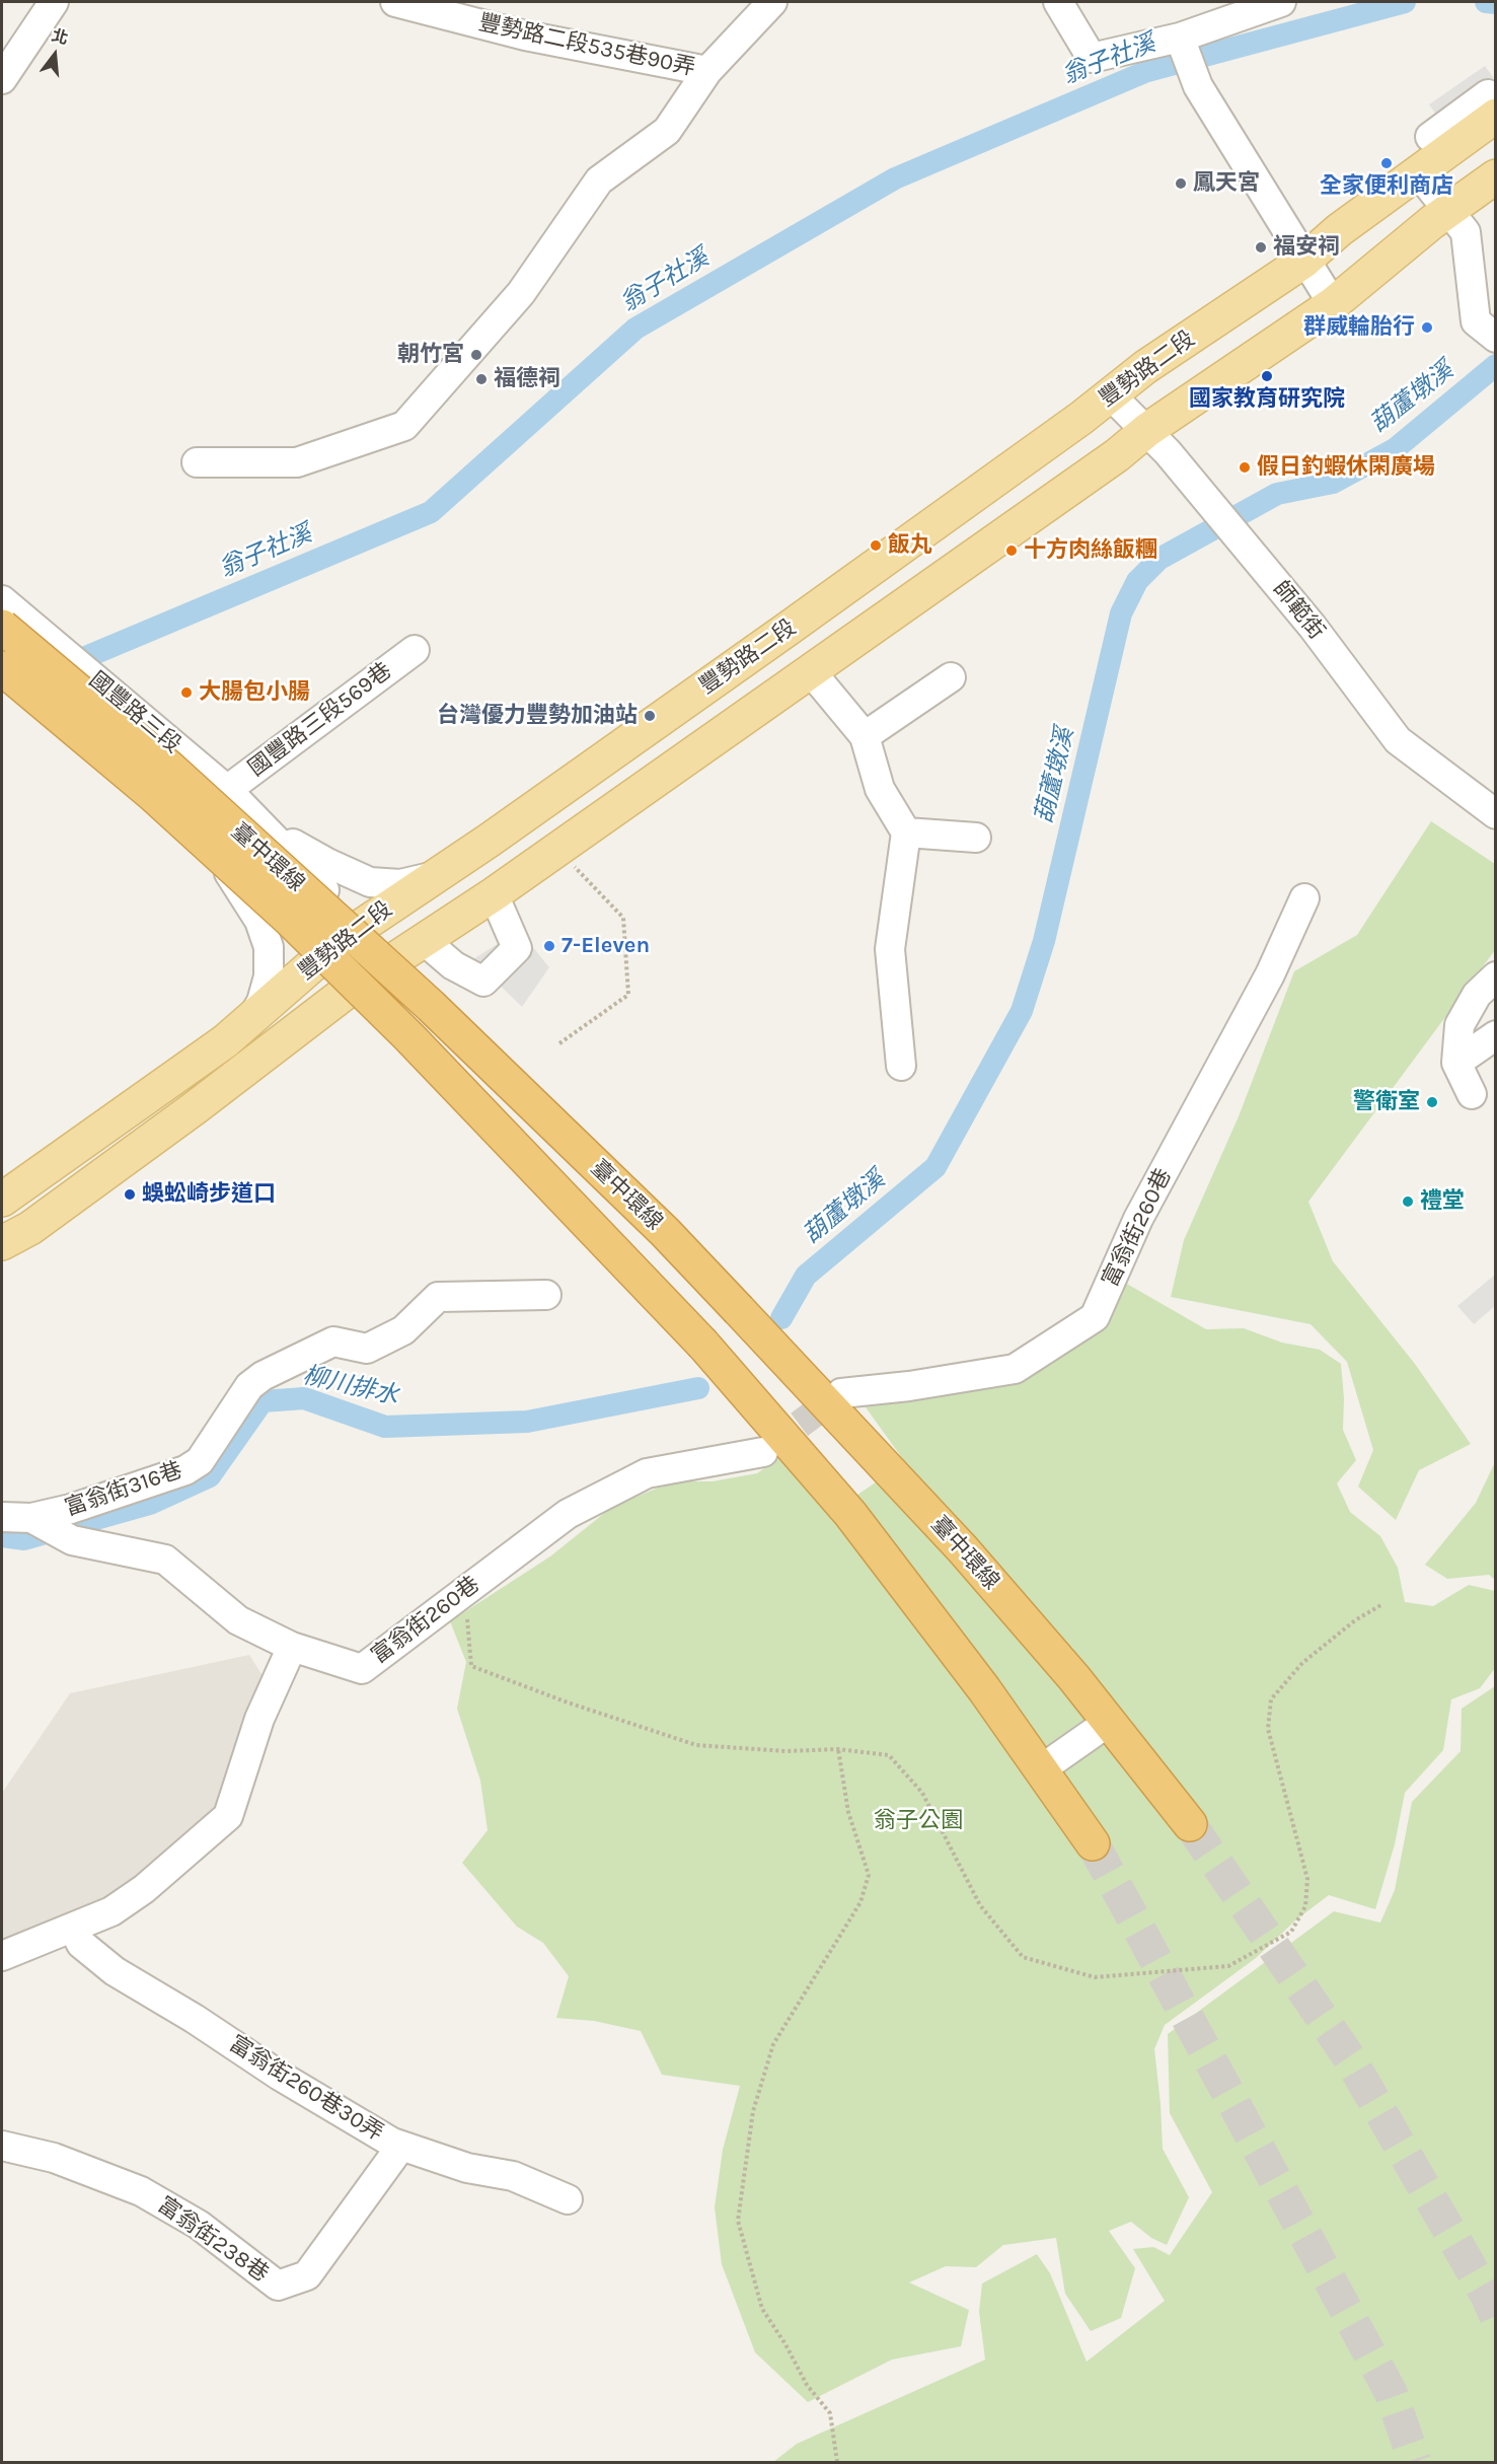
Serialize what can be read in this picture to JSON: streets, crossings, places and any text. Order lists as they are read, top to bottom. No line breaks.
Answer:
{"streets":{"highway":["臺中環線"],"main road":["豐勢路二段"],"street":["豐勢路二段535巷90弄","師範街","國豐路三段","國豐路三段569巷","富翁街260巷","富翁街316巷","富翁街260巷30弄","富翁街238巷"]},"crossings":[["豐勢路二段","師範街"],["豐勢路二段","國豐路三段"],["國豐路三段","國豐路三段569巷"],["富翁街260巷30弄","富翁街238巷"]],"water":["翁子社溪","葫蘆墩溪","柳川排水"],"parks":["翁子公園"],"places":["全家便利商店","鳳天宮","福安祠","群威輪胎行","朝竹宮","國家教育研究院","福德祠","假日釣蝦休閑廣場","飯丸","十方肉絲飯糰","大腸包小腸","台灣優力豐勢加油站","7-Eleven","警衛室","蜈蚣崎步道口","禮堂"],"north":"top"}
